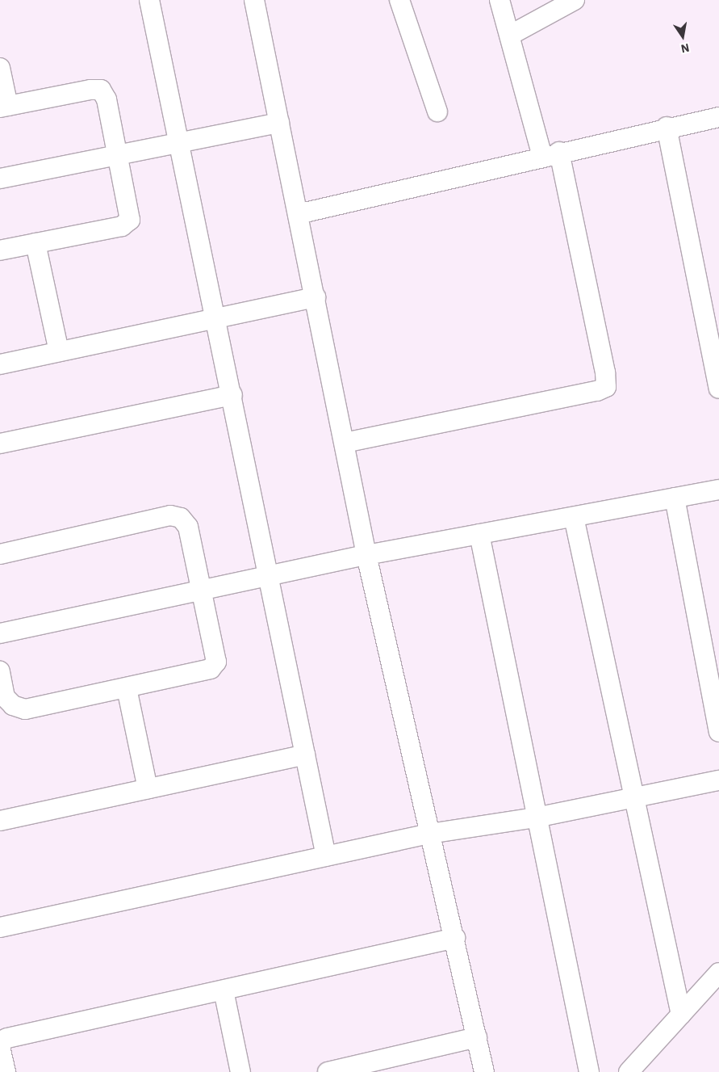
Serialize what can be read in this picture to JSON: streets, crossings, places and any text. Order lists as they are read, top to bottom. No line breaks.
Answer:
{"north":"bottom"}
